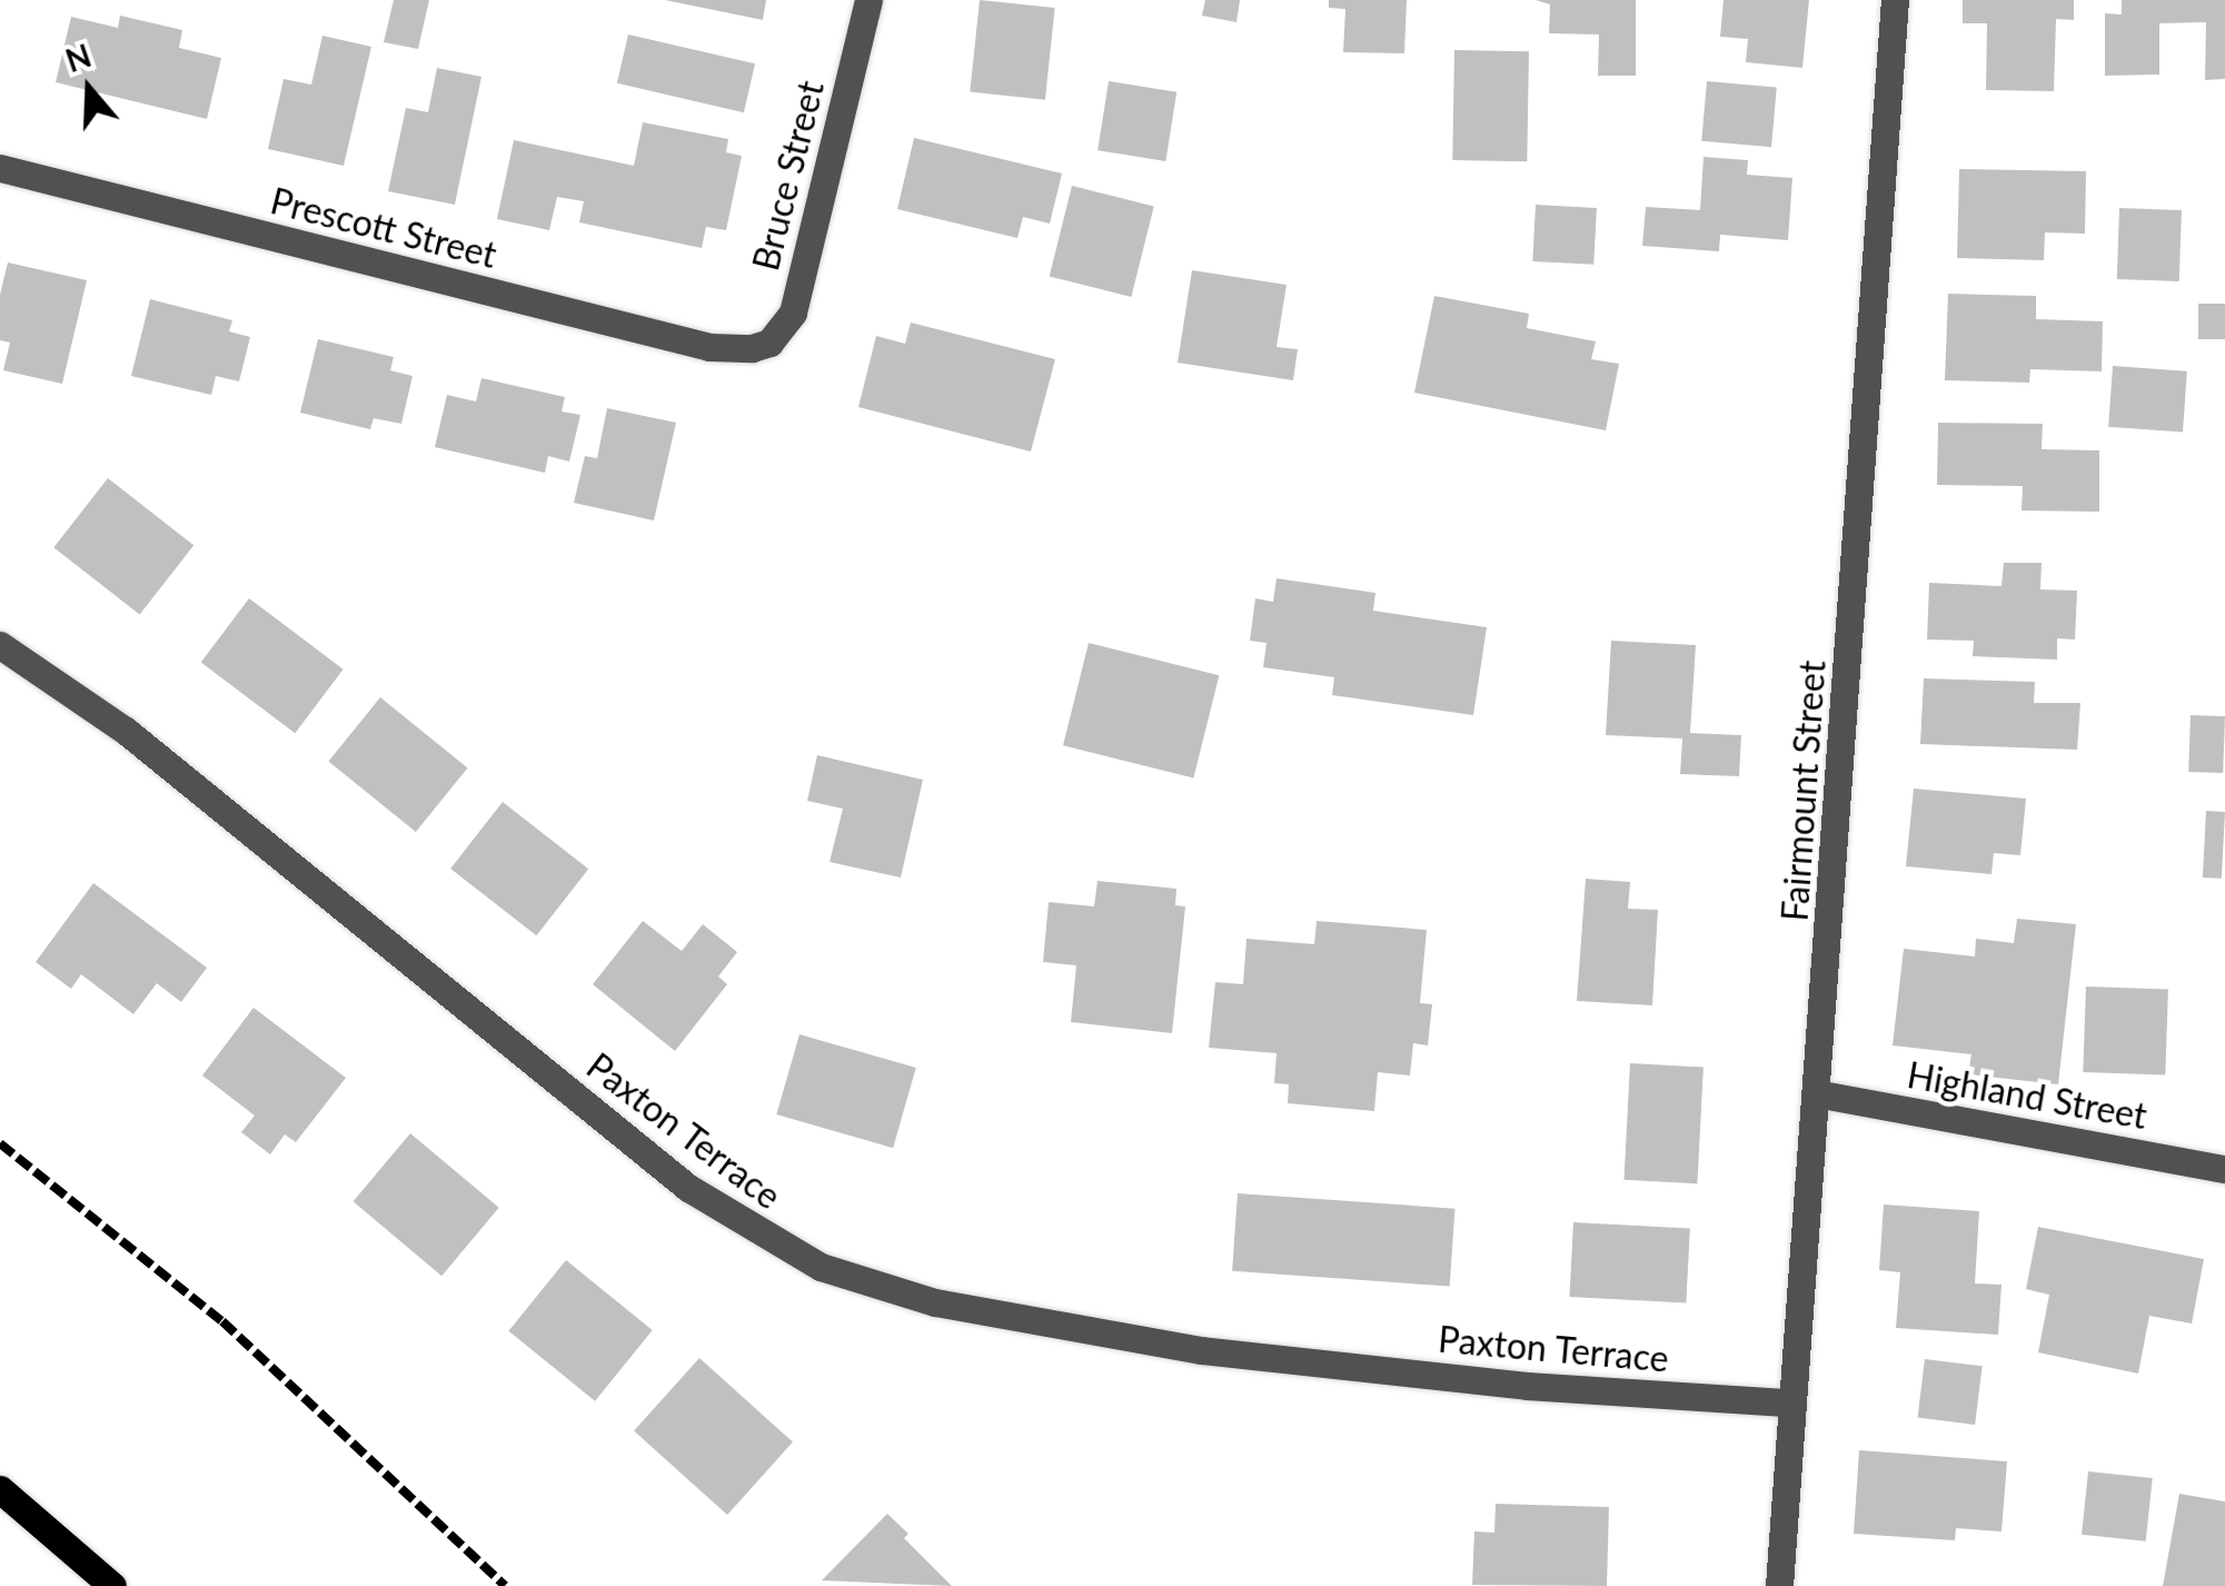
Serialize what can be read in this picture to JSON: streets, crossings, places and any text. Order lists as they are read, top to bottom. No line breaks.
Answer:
{"streets":{"street":["Bruce Street","Prescott Street","Fairmount Street","Highland Street","Paxton Terrace"]},"crossings":[["Bruce Street","Prescott Street"],["Fairmount Street","Highland Street"],["Fairmount Street","Paxton Terrace"]],"north":"top"}
